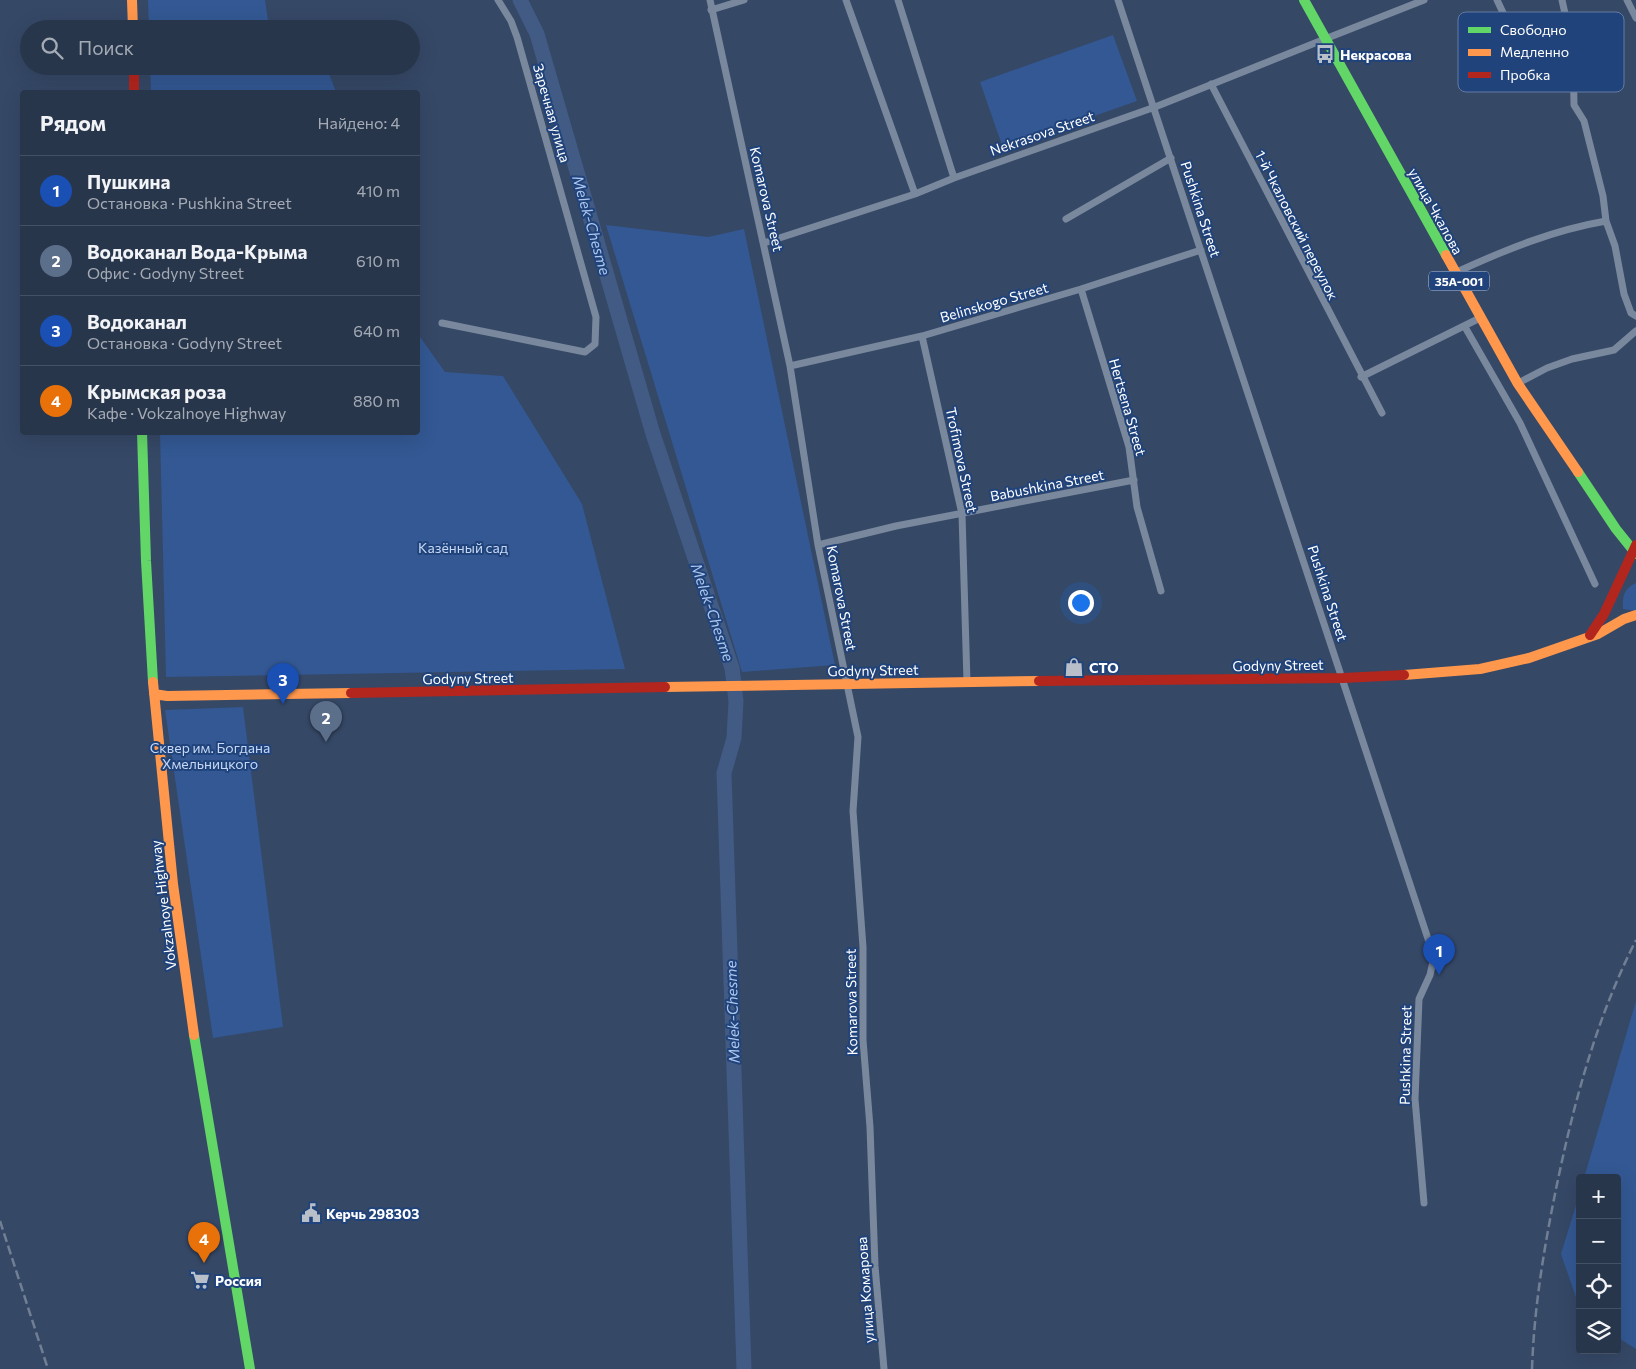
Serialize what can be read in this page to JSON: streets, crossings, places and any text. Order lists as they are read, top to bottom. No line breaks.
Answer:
{"streets":{"main road":["улица Чкалова","35А-001","Godyny Street","Vokzalnoye Highway"],"street":["Заречная улица","Nekrasova Street","Komarova Street","Pushkina Street","1-й Чкаловский переулок","Belinskogo Street","Hertsena Street","Trofimova Street","Babushkina Street"]},"crossings":[["Nekrasova Street","Komarova Street"],["Nekrasova Street","Pushkina Street"],["Nekrasova Street","улица Чкалова"],["Nekrasova Street","1-й Чкаловский переулок"],["Komarova Street","Belinskogo Street"],["Komarova Street","Babushkina Street"],["Komarova Street","Godyny Street"],["Pushkina Street","Belinskogo Street"],["Pushkina Street","Godyny Street"],["Belinskogo Street","Hertsena Street"],["Belinskogo Street","Trofimova Street"],["Hertsena Street","Babushkina Street"],["Trofimova Street","Babushkina Street"],["Trofimova Street","Godyny Street"],["Godyny Street","Vokzalnoye Highway"]],"water":["Melek-Chesme"],"parks":["Казённый сад","Сквер им. Богдана Хмельницкого"],"places":{"bus stop":["Некрасова"],"shop":["СТО"],"public building":["Керчь 298303"],"supermarket":["Россия"]},"legend":["Свободно","Медленно","Пробка"],"page":{"search":"Поиск","heading":["Рядом","Найдено: 4"],"list":[{"mark":"1","name":"Пушкина","note":"Остановка · Pushkina Street","value":"410 m"},{"mark":"2","name":"Водоканал Вода-Крыма","note":"Офис · Godyny Street","value":"610 m"},{"mark":"3","name":"Водоканал","note":"Остановка · Godyny Street","value":"640 m"},{"mark":"4","name":"Крымская роза","note":"Кафе · Vokzalnoye Highway","value":"880 m"}],"pins":["3","2","1","4"],"map_buttons":["+","−"]}}
